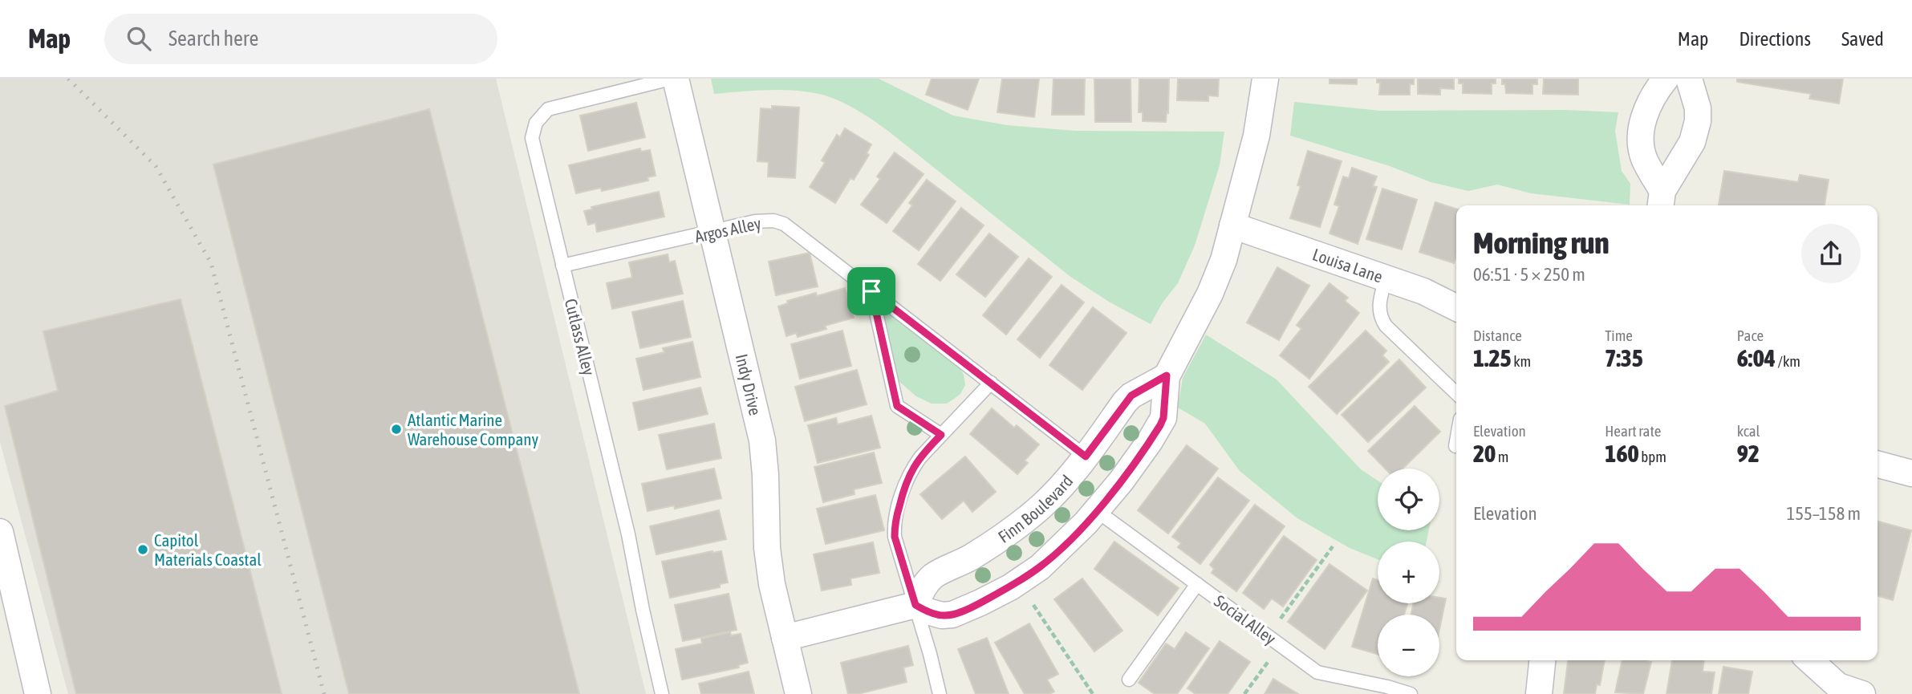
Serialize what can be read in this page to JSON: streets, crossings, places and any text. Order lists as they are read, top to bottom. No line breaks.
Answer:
{"streets":{"street":["Louisa Lane","Indy Drive","Finn Boulevard"],"lane":["Argos Alley","Cutlass Alley","Social Alley"]},"crossings":[["Argos Alley","Cutlass Alley"],["Argos Alley","Indy Drive"],["Argos Alley","Finn Boulevard"]],"places":["Atlantic Marine Warehouse Company","Capitol Materials Coastal"],"page":{"header":"Map","search":"Search here","nav":["Map","Directions","Saved"],"heading":["Morning run","06:51 · 5 × 250 m"],"stats":[["Distance","1.25 km"],["Time","7:35"],["Pace","6:04 /km"],["Elevation","20 m"],["Heart rate","160 bpm"],["kcal","92"]],"map_buttons":["+","−"],"chart":["Elevation","155–158 m"]}}
